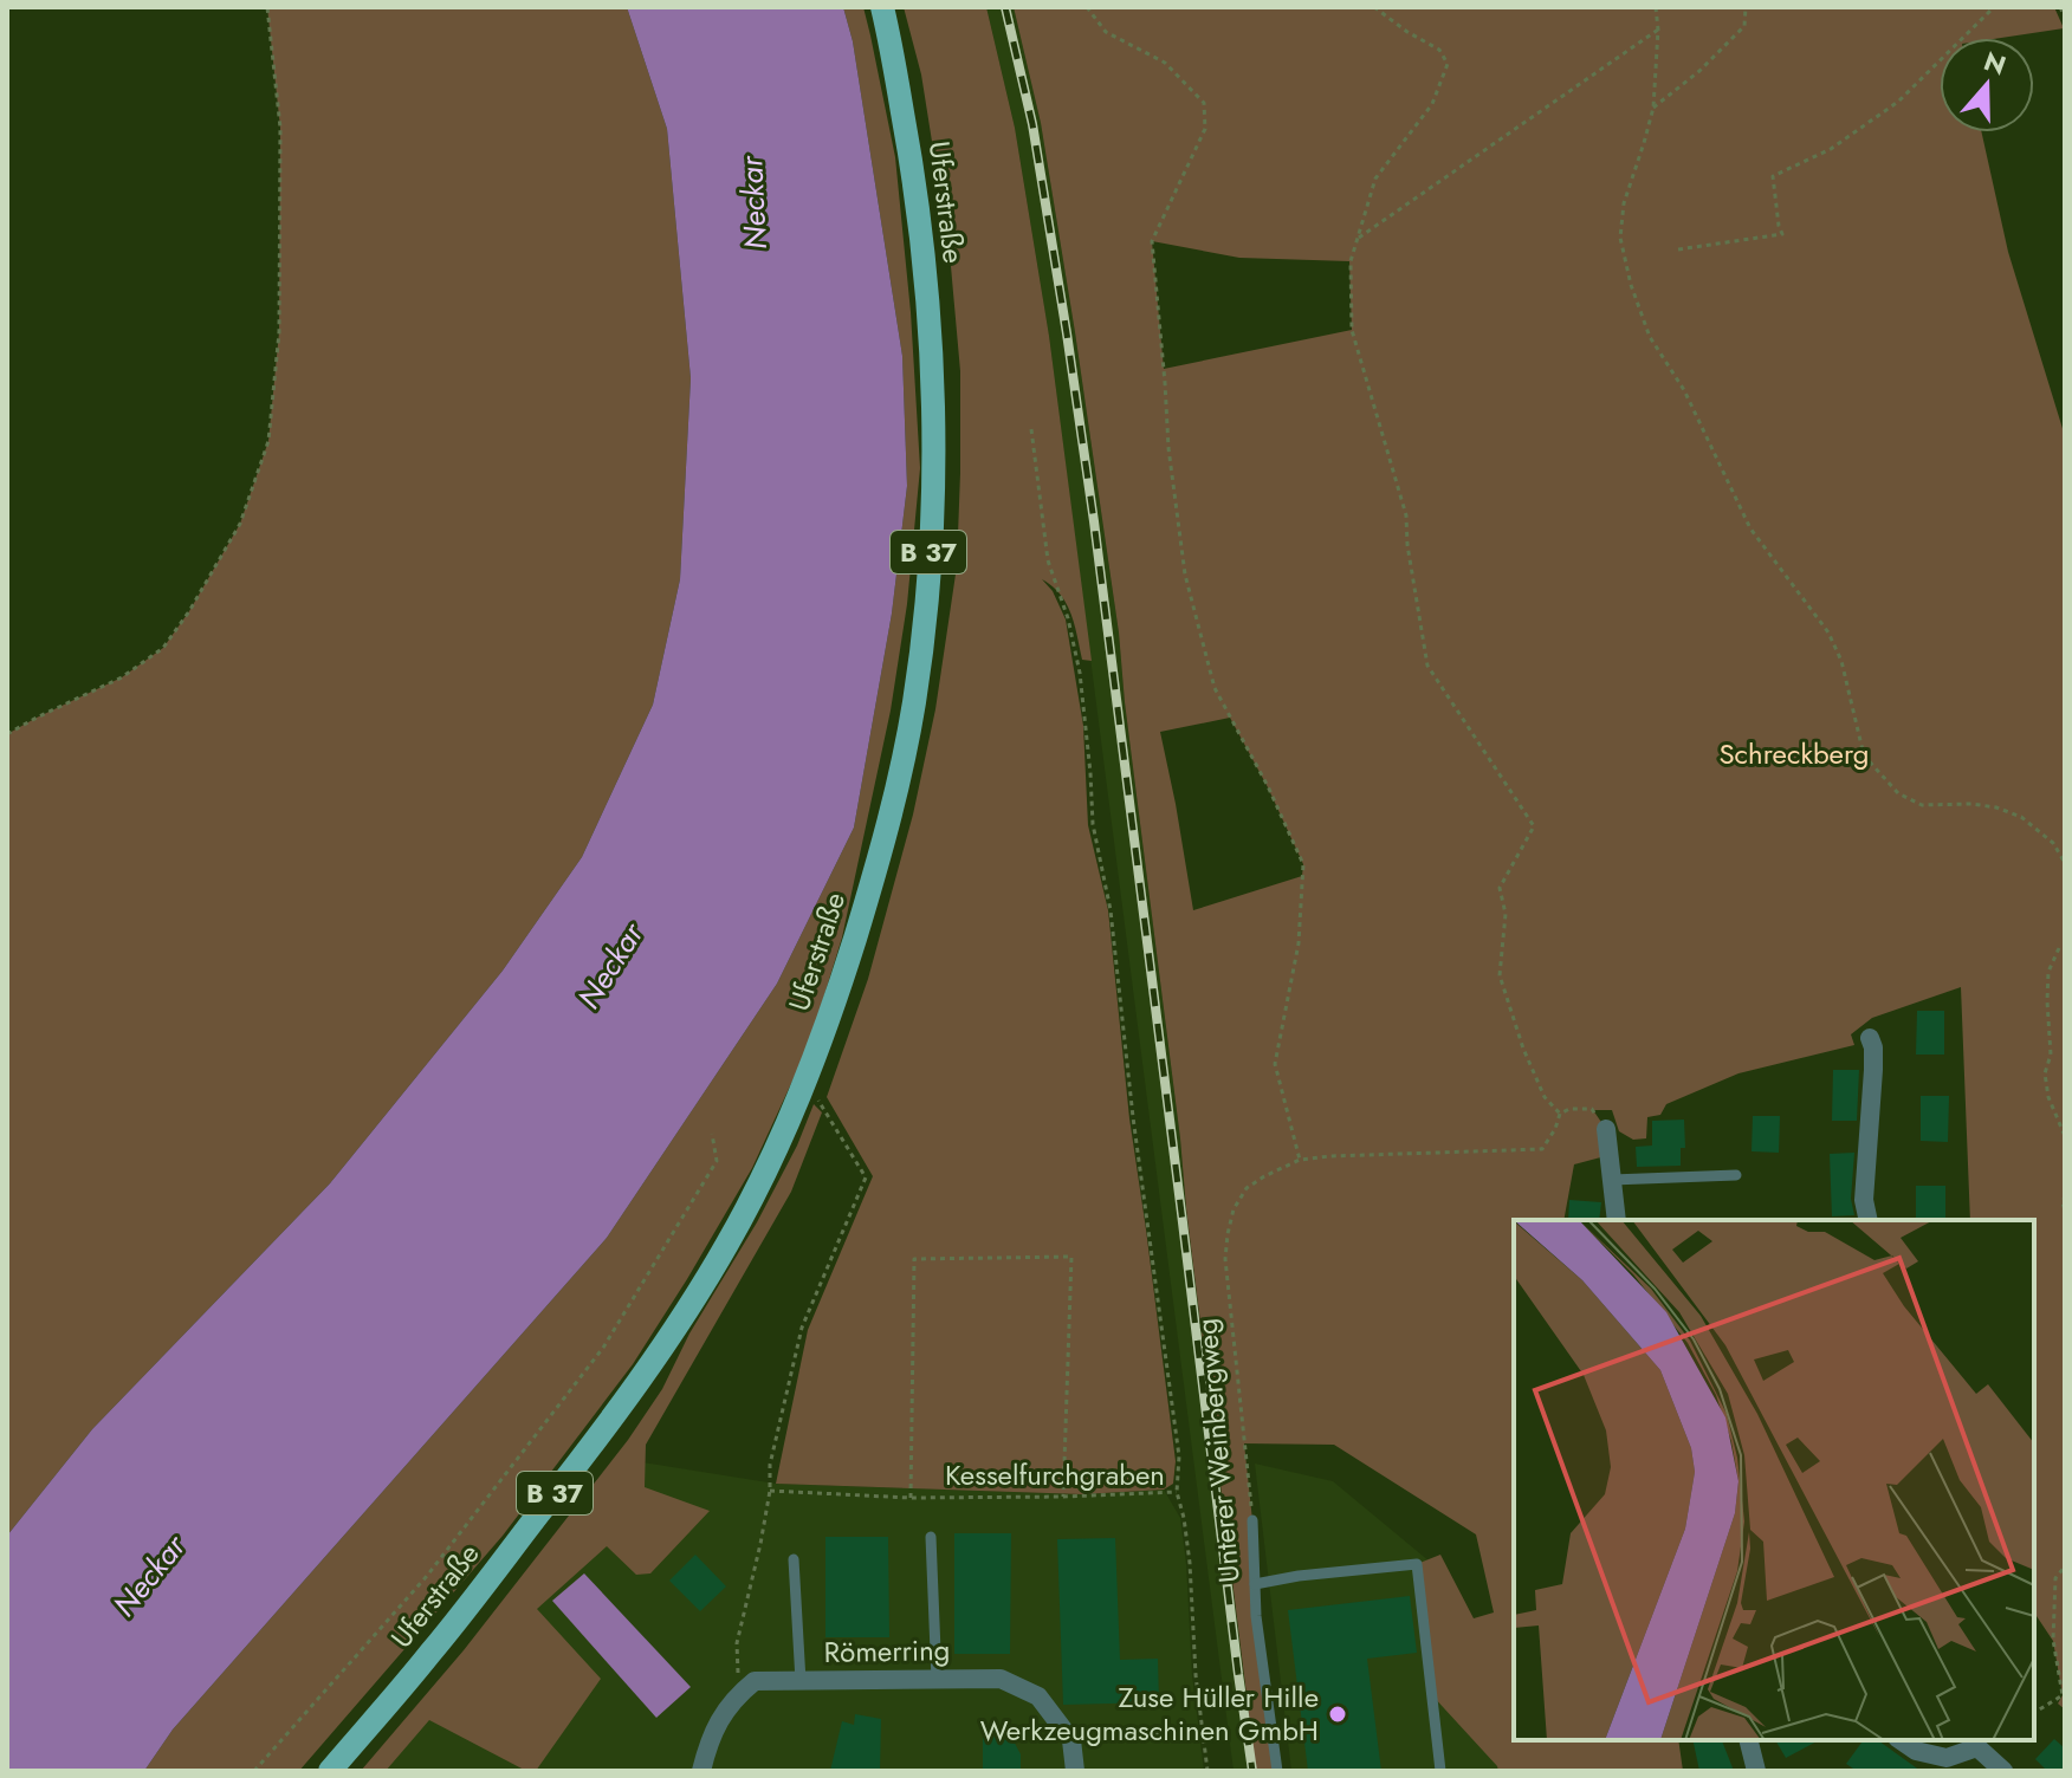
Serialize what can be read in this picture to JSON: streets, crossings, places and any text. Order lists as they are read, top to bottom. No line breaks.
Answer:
{"streets":{"main road":["Uferstraße","B 37"],"street":["Römerring"],"lane":["Unterer Weinbergweg"],"path":["Kesselfurchgraben"]},"water":["Neckar"],"parks":["Schreckberg"],"places":["Zuse Hüller Hille Werkzeugmaschinen GmbH"],"north":"top"}
